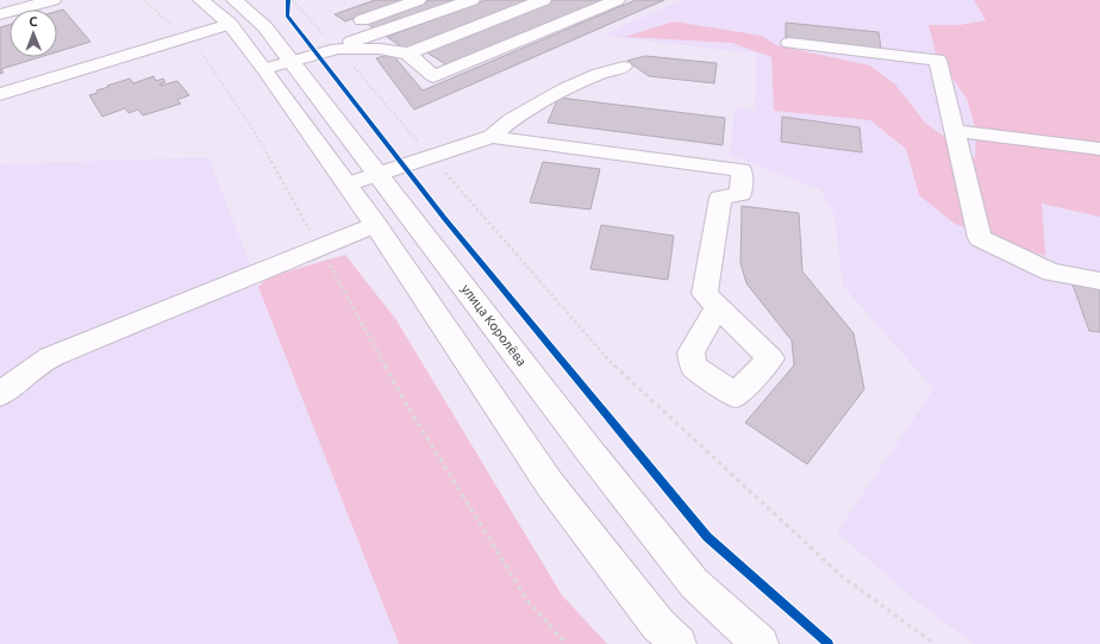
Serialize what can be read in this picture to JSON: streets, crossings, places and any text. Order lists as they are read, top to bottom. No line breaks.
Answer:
{"streets":{"main road":["улица Королёва"]},"north":"top"}
